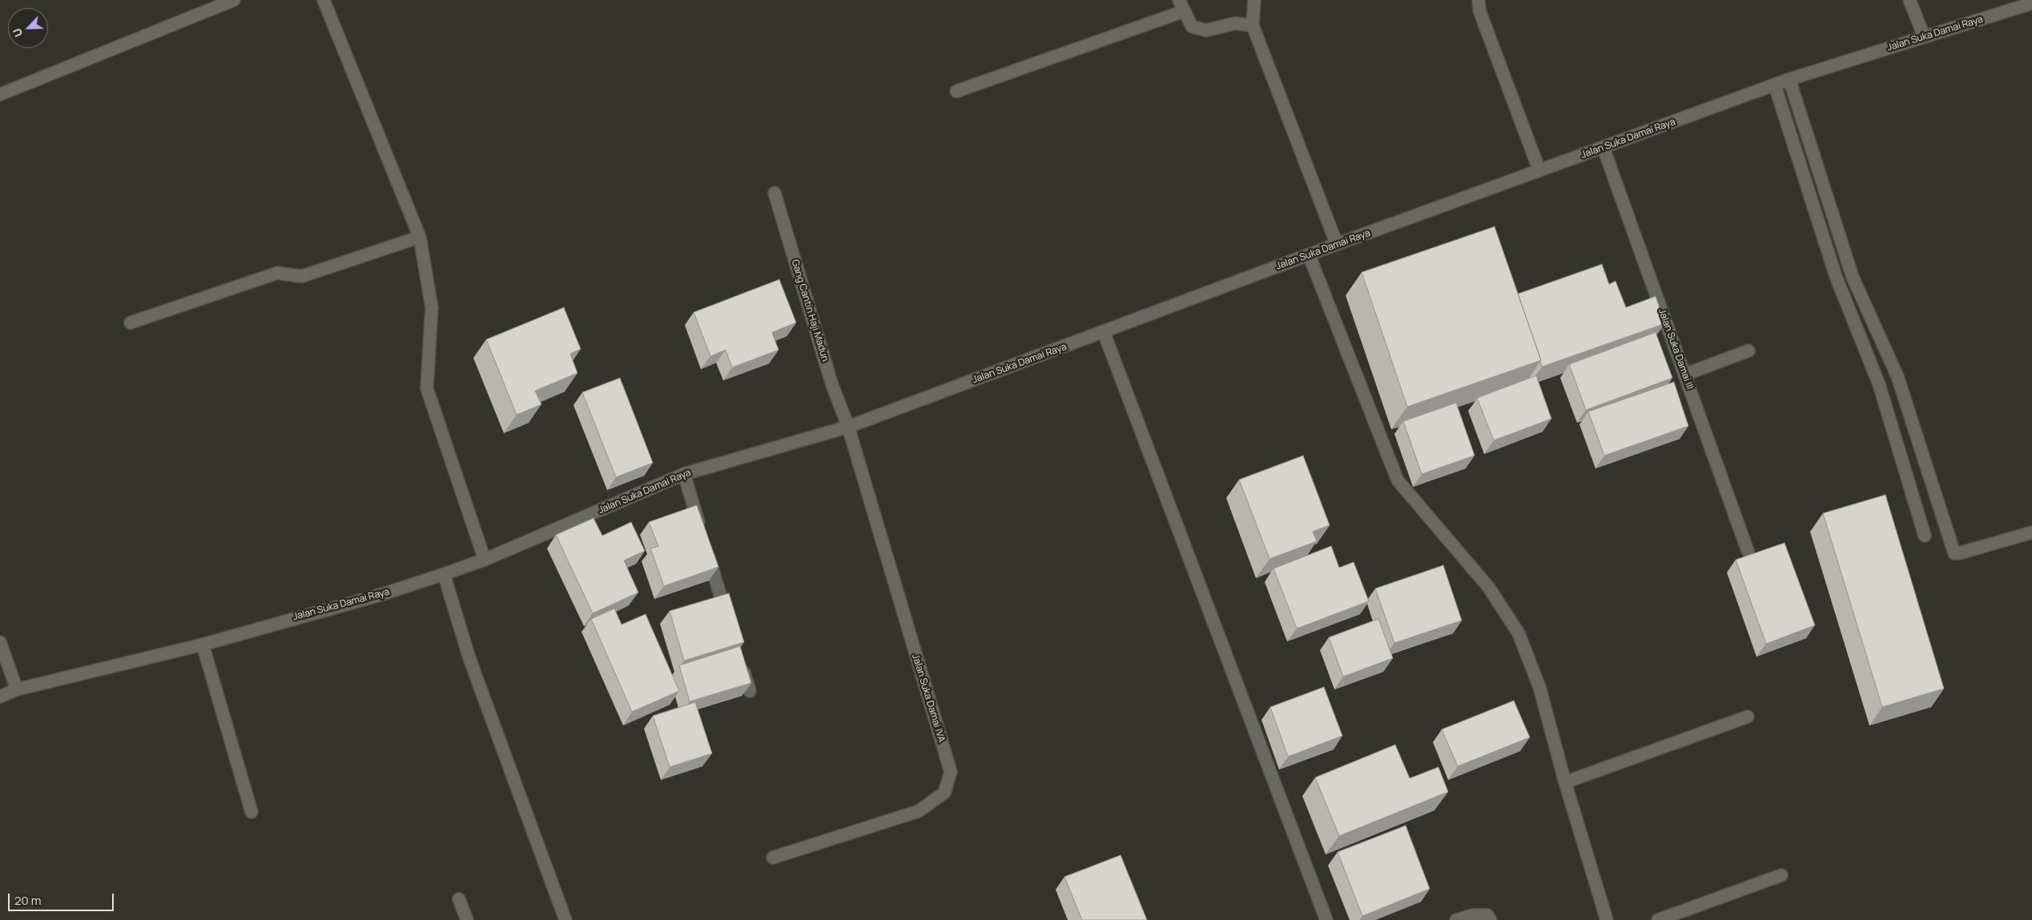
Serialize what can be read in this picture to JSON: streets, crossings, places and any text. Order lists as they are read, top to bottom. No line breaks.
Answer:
{"streets":{"street":["Jalan Suka Damai Raya","Gang Cantin Haji Madun","Jalan Suka Damai III","Jalan Suka Damai IVA"]},"crossings":[["Jalan Suka Damai Raya","Gang Cantin Haji Madun"],["Jalan Suka Damai Raya","Jalan Suka Damai III"],["Jalan Suka Damai Raya","Jalan Suka Damai IVA"],["Gang Cantin Haji Madun","Jalan Suka Damai IVA"]],"scale_bar":"20 m","north":"bottom left"}
